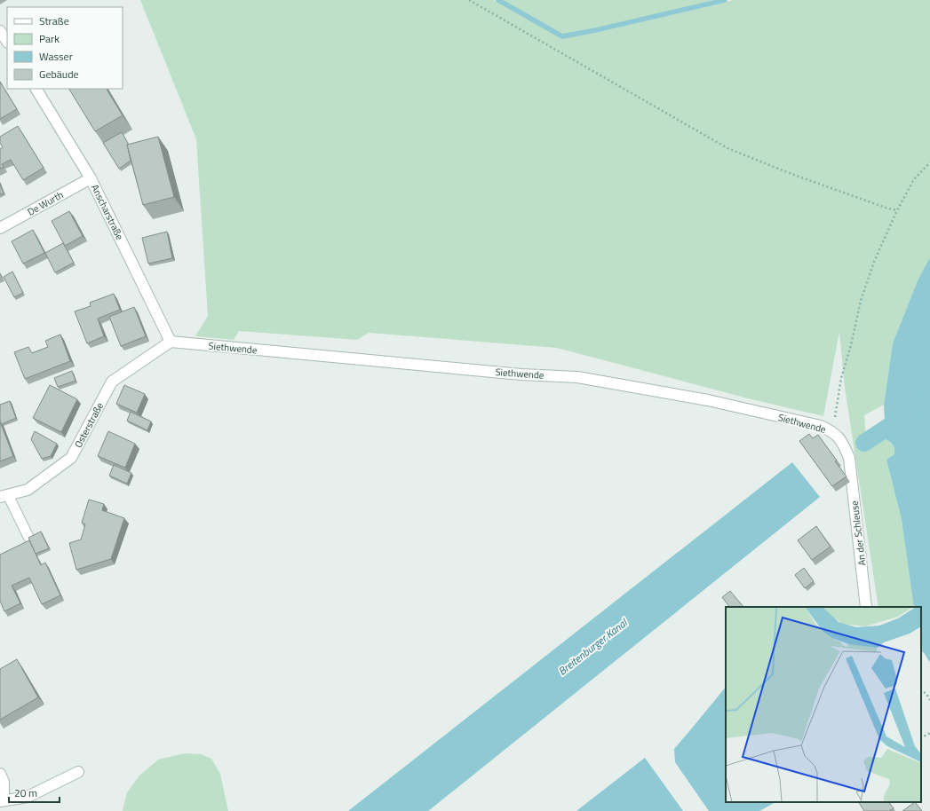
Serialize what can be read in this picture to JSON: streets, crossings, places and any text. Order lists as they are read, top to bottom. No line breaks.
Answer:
{"streets":{"street":["De Wurth","Anscharstraße","Siethwende","Osterstraße","An der Schleuse"]},"crossings":[["De Wurth","Anscharstraße"],["Anscharstraße","Siethwende"],["Anscharstraße","Osterstraße"],["Siethwende","Osterstraße"],["Siethwende","An der Schleuse"]],"water":["Breitenburger Kanal"],"legend":["Straße","Park","Wasser","Gebäude"],"scale_bar":"20 m"}
